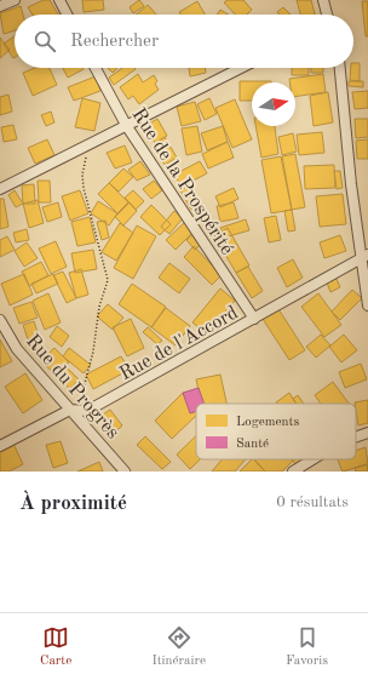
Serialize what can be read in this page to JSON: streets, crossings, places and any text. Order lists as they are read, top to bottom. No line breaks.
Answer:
{"streets":{"street":["Rue de la Prospérité","Rue de l'Accord","Rue du Progrès"]},"crossings":[["Rue de la Prospérité","Rue de l'Accord"],["Rue de l'Accord","Rue du Progrès"]],"legend":["Logements","Santé"],"north":"right","page":{"search":"Rechercher","heading":["À proximité","0 résultats"],"nav":["Carte","Itinéraire","Favoris"]}}
